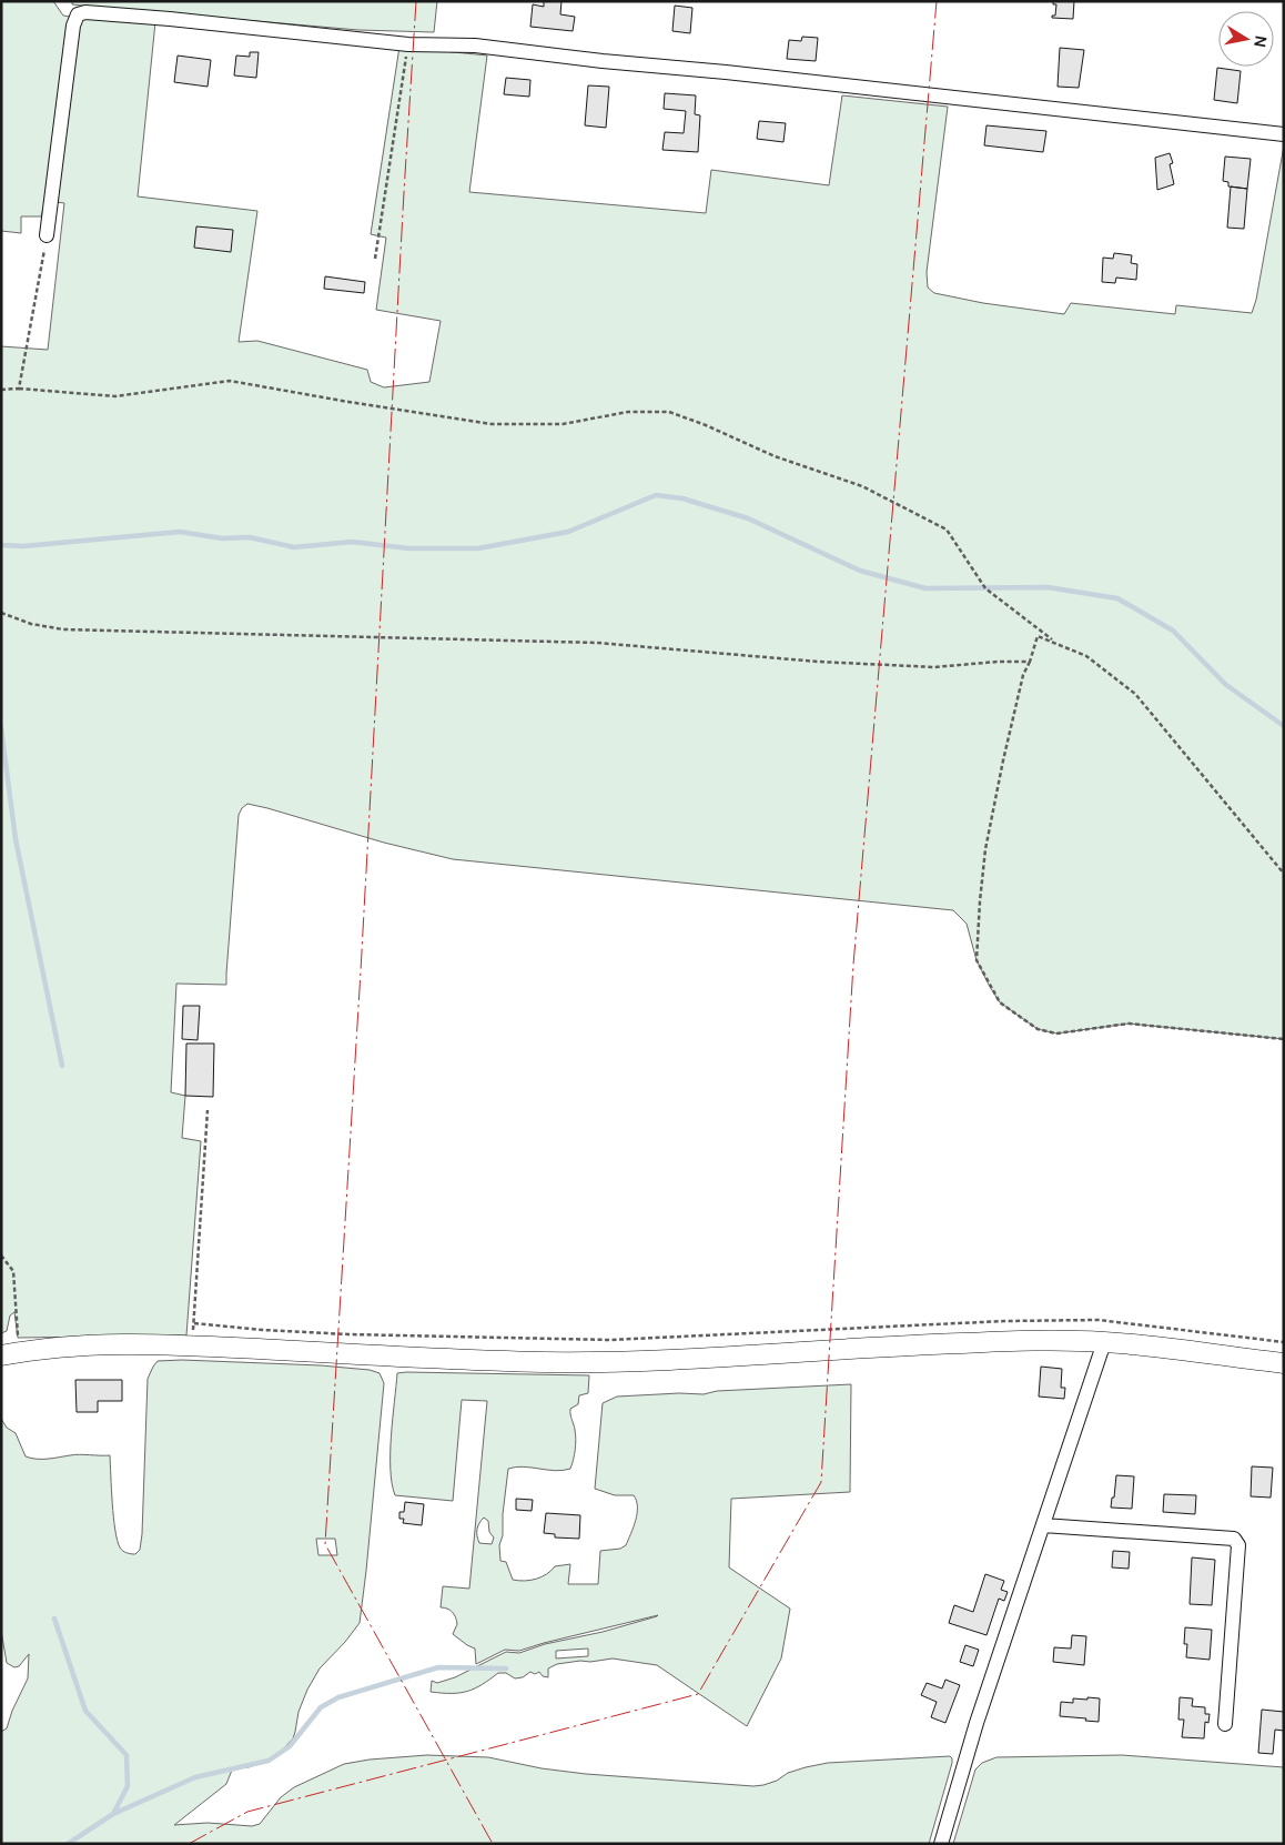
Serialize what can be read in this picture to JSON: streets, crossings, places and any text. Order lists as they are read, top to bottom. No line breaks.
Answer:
{"north":"right"}
